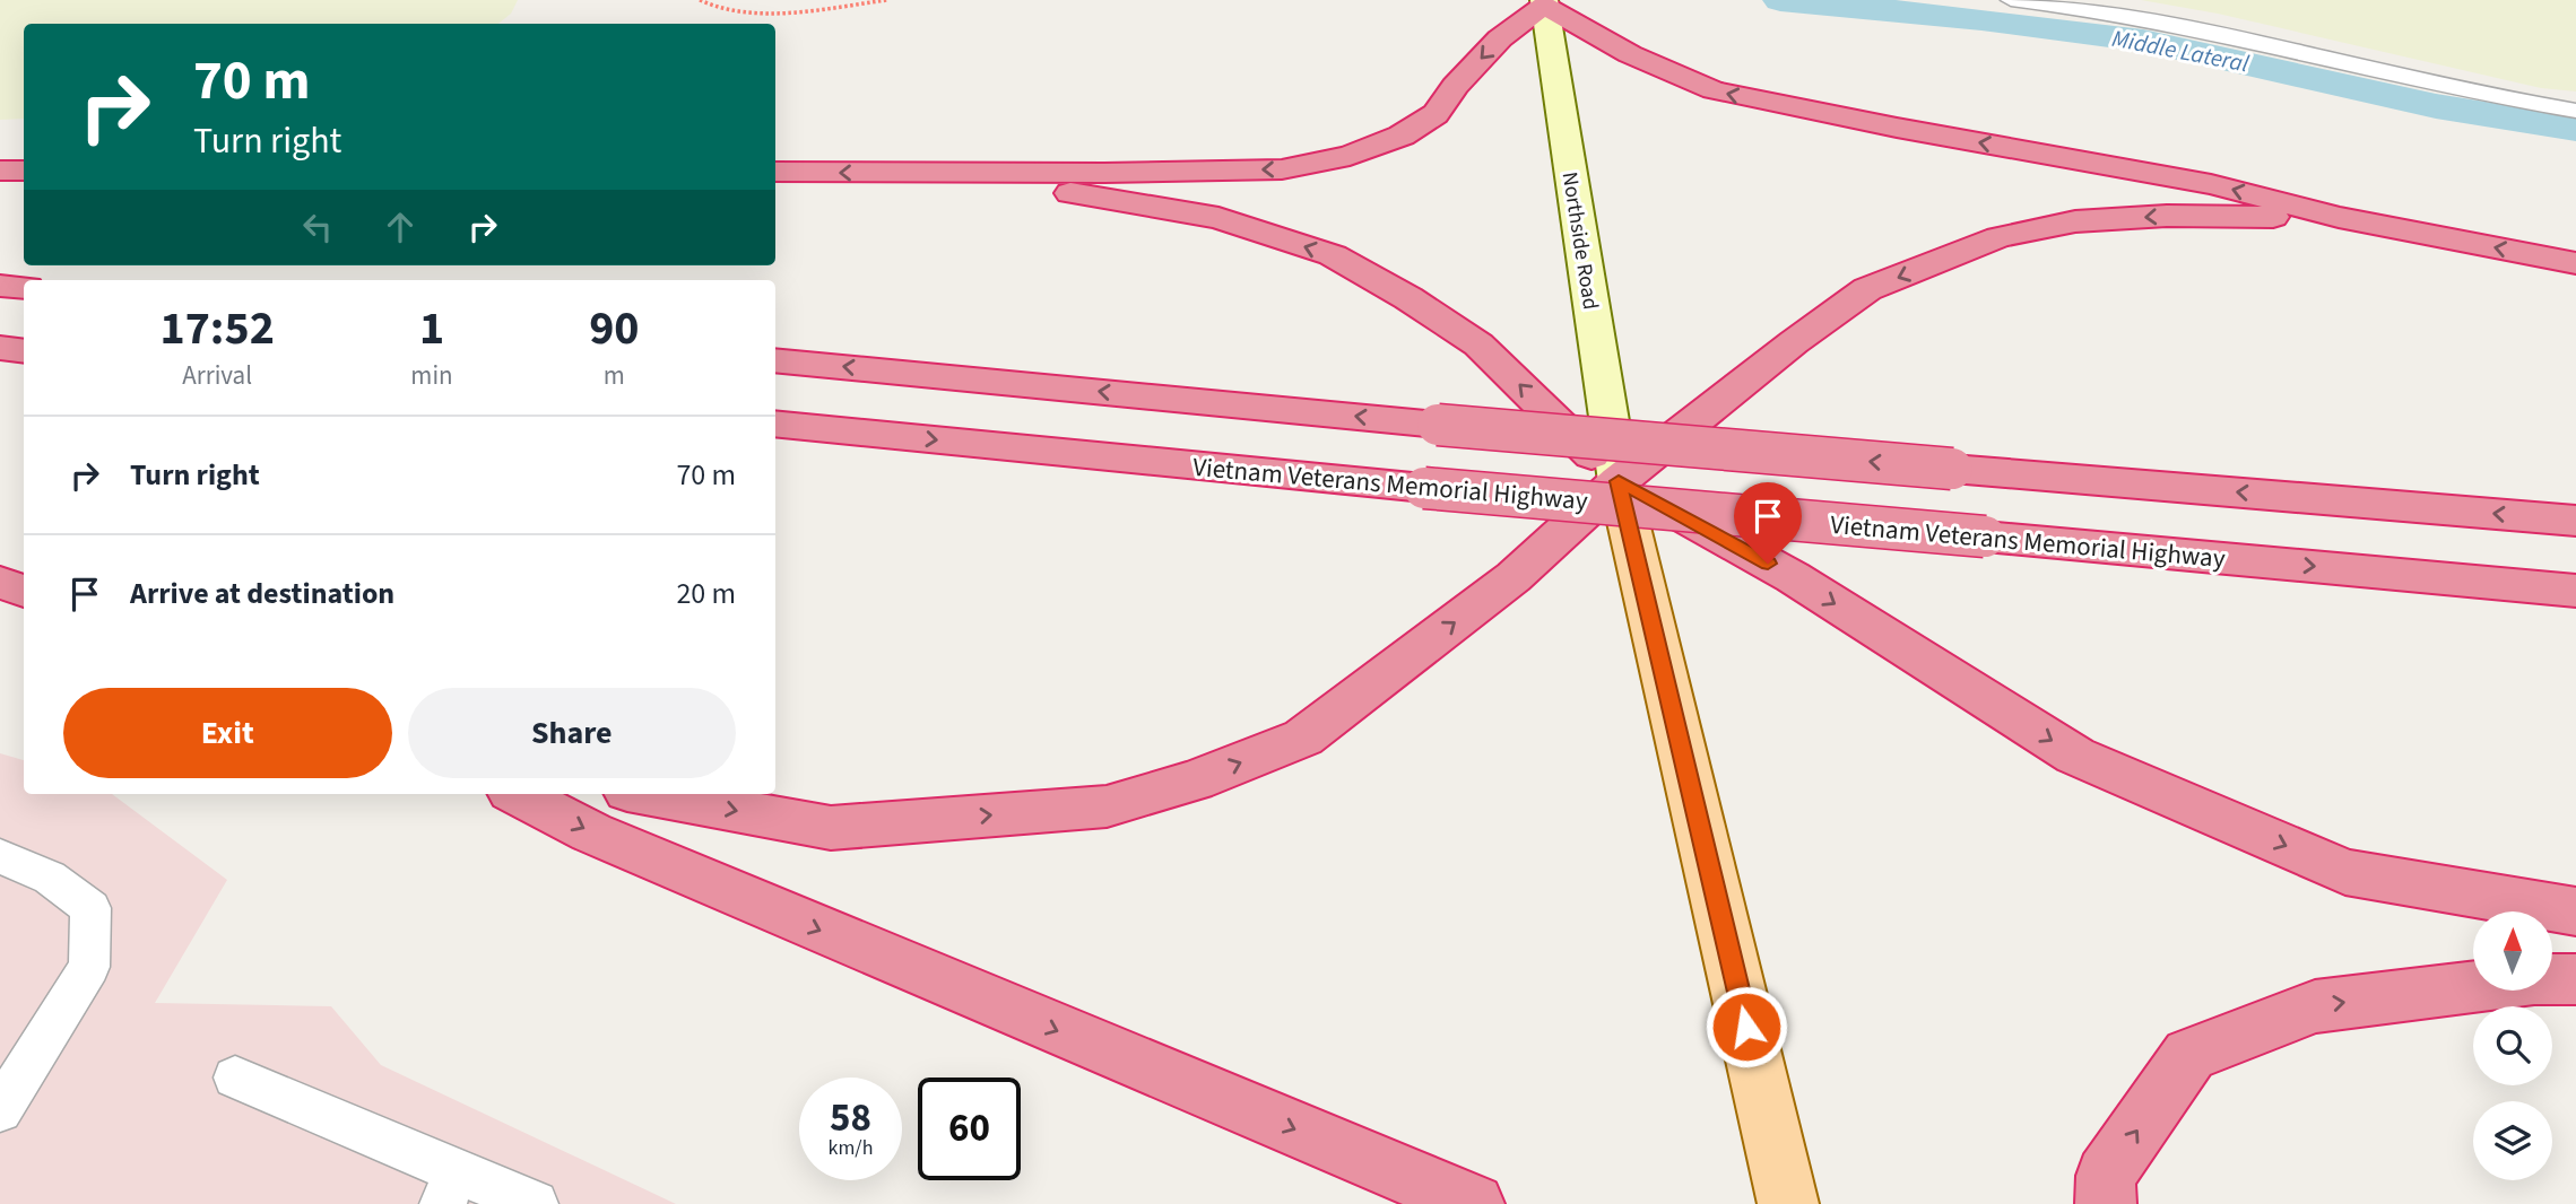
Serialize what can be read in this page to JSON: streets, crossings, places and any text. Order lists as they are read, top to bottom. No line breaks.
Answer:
{"streets":{"highway":["Vietnam Veterans Memorial Highway"],"main road":["Northside Road"]},"water":["Middle Lateral"],"north":"top","page":{"turn":["70 m","Turn right"],"eta":["17:52","Arrival","1","min","90","m"],"list":[{"name":"Turn right","value":"70 m"},{"name":"Arrive at destination","value":"20 m"}],"buttons":["Exit","Share"],"speed":"58 km/h","limit":"60"}}
